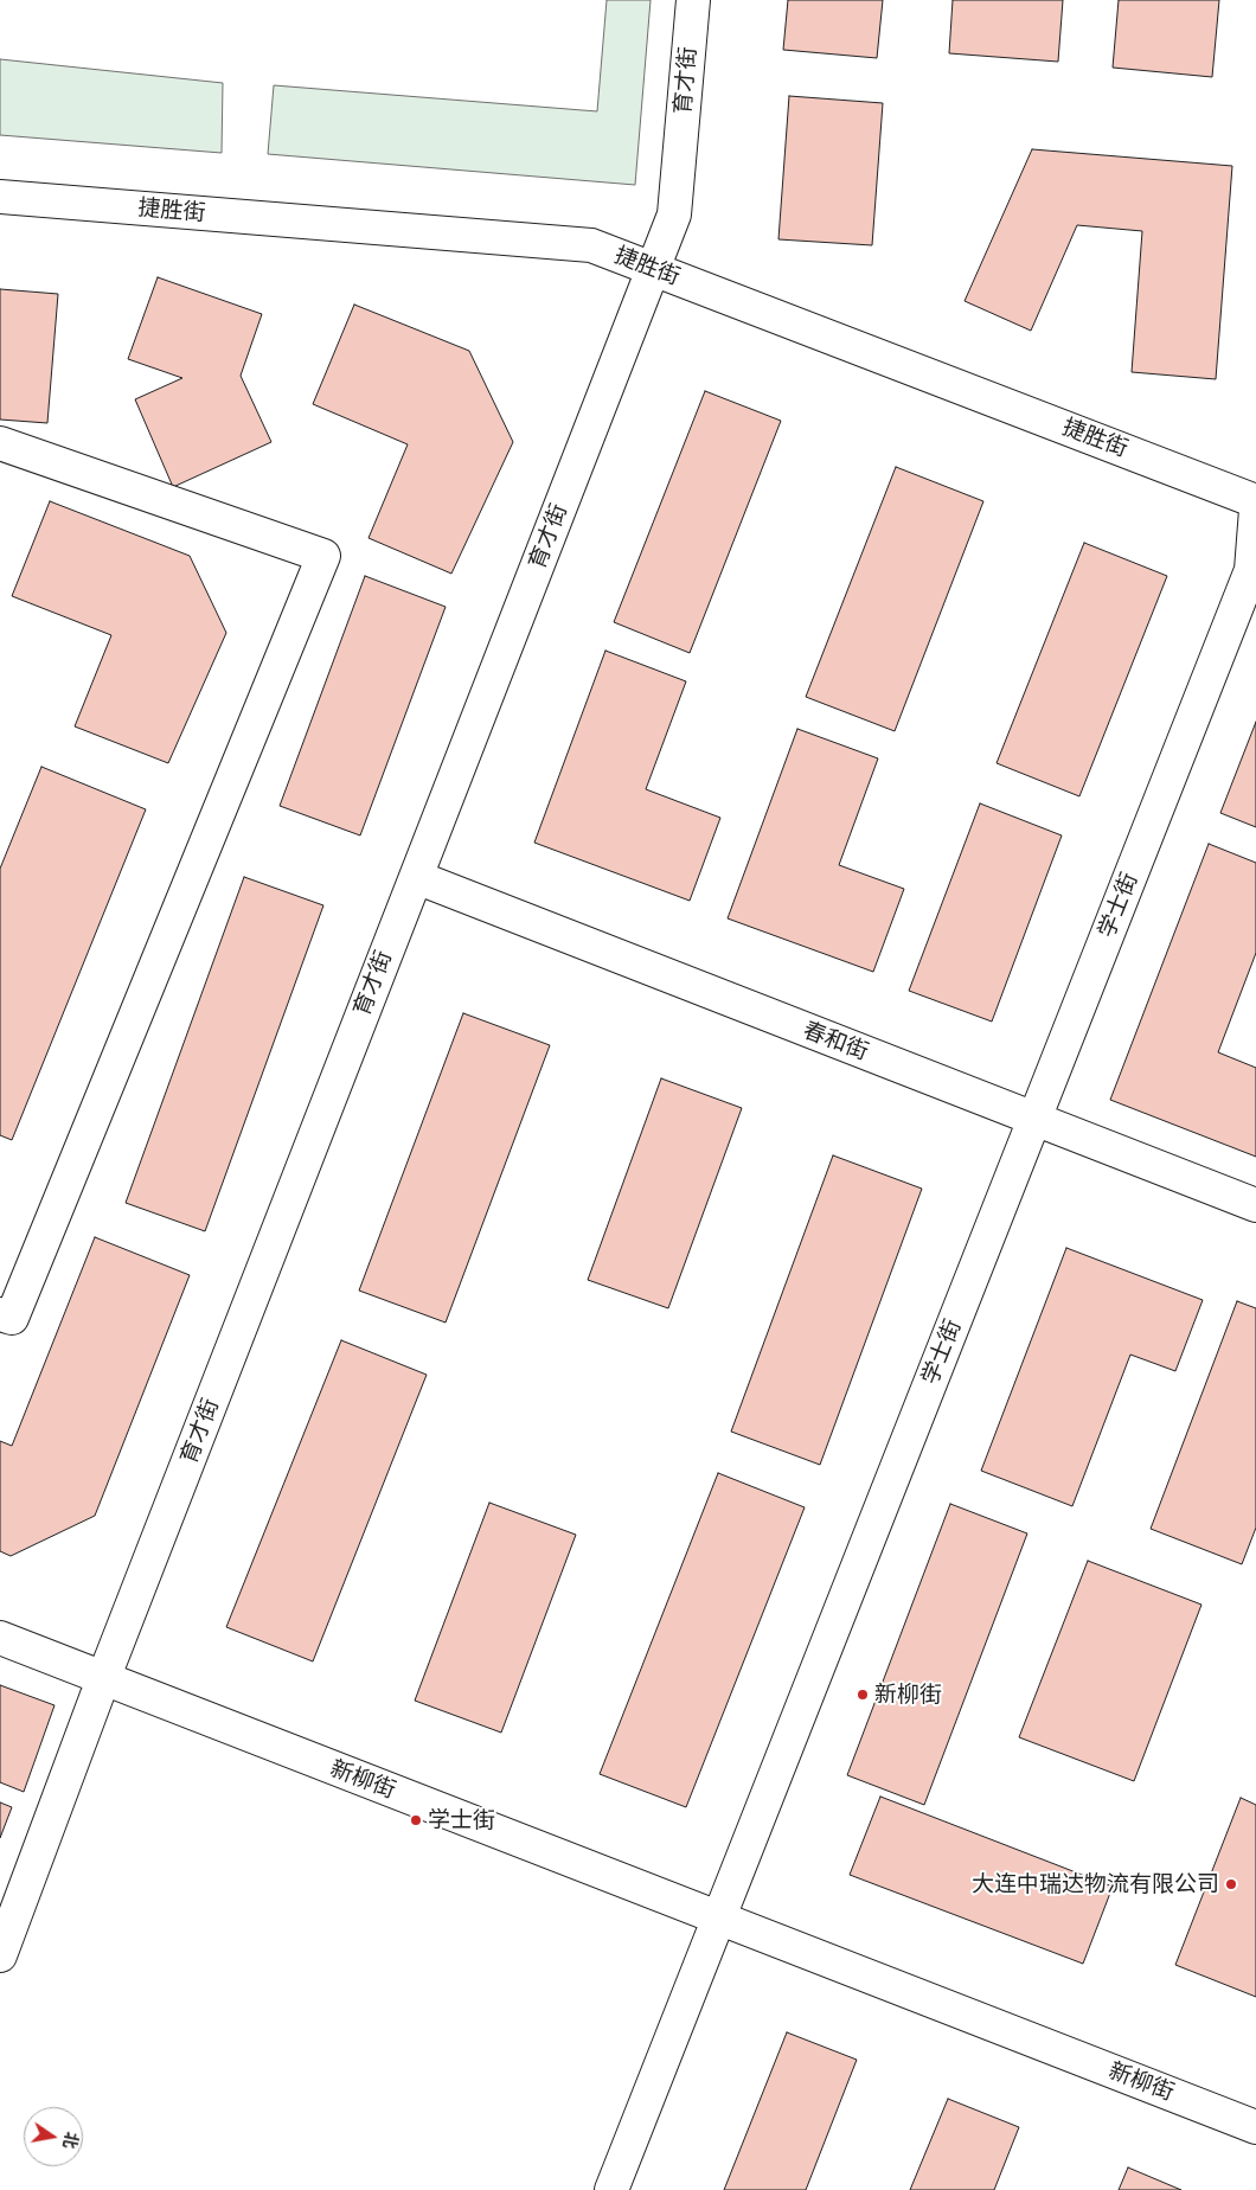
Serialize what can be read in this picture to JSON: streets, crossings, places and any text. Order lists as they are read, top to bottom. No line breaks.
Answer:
{"streets":{"street":["育才街","捷胜街","学士街","春和街","新柳街"]},"crossings":[["育才街","捷胜街"],["育才街","春和街"],["育才街","新柳街"],["学士街","春和街"],["学士街","新柳街"]],"places":["新柳街","学士街","大连中瑞达物流有限公司"],"north":"right"}
